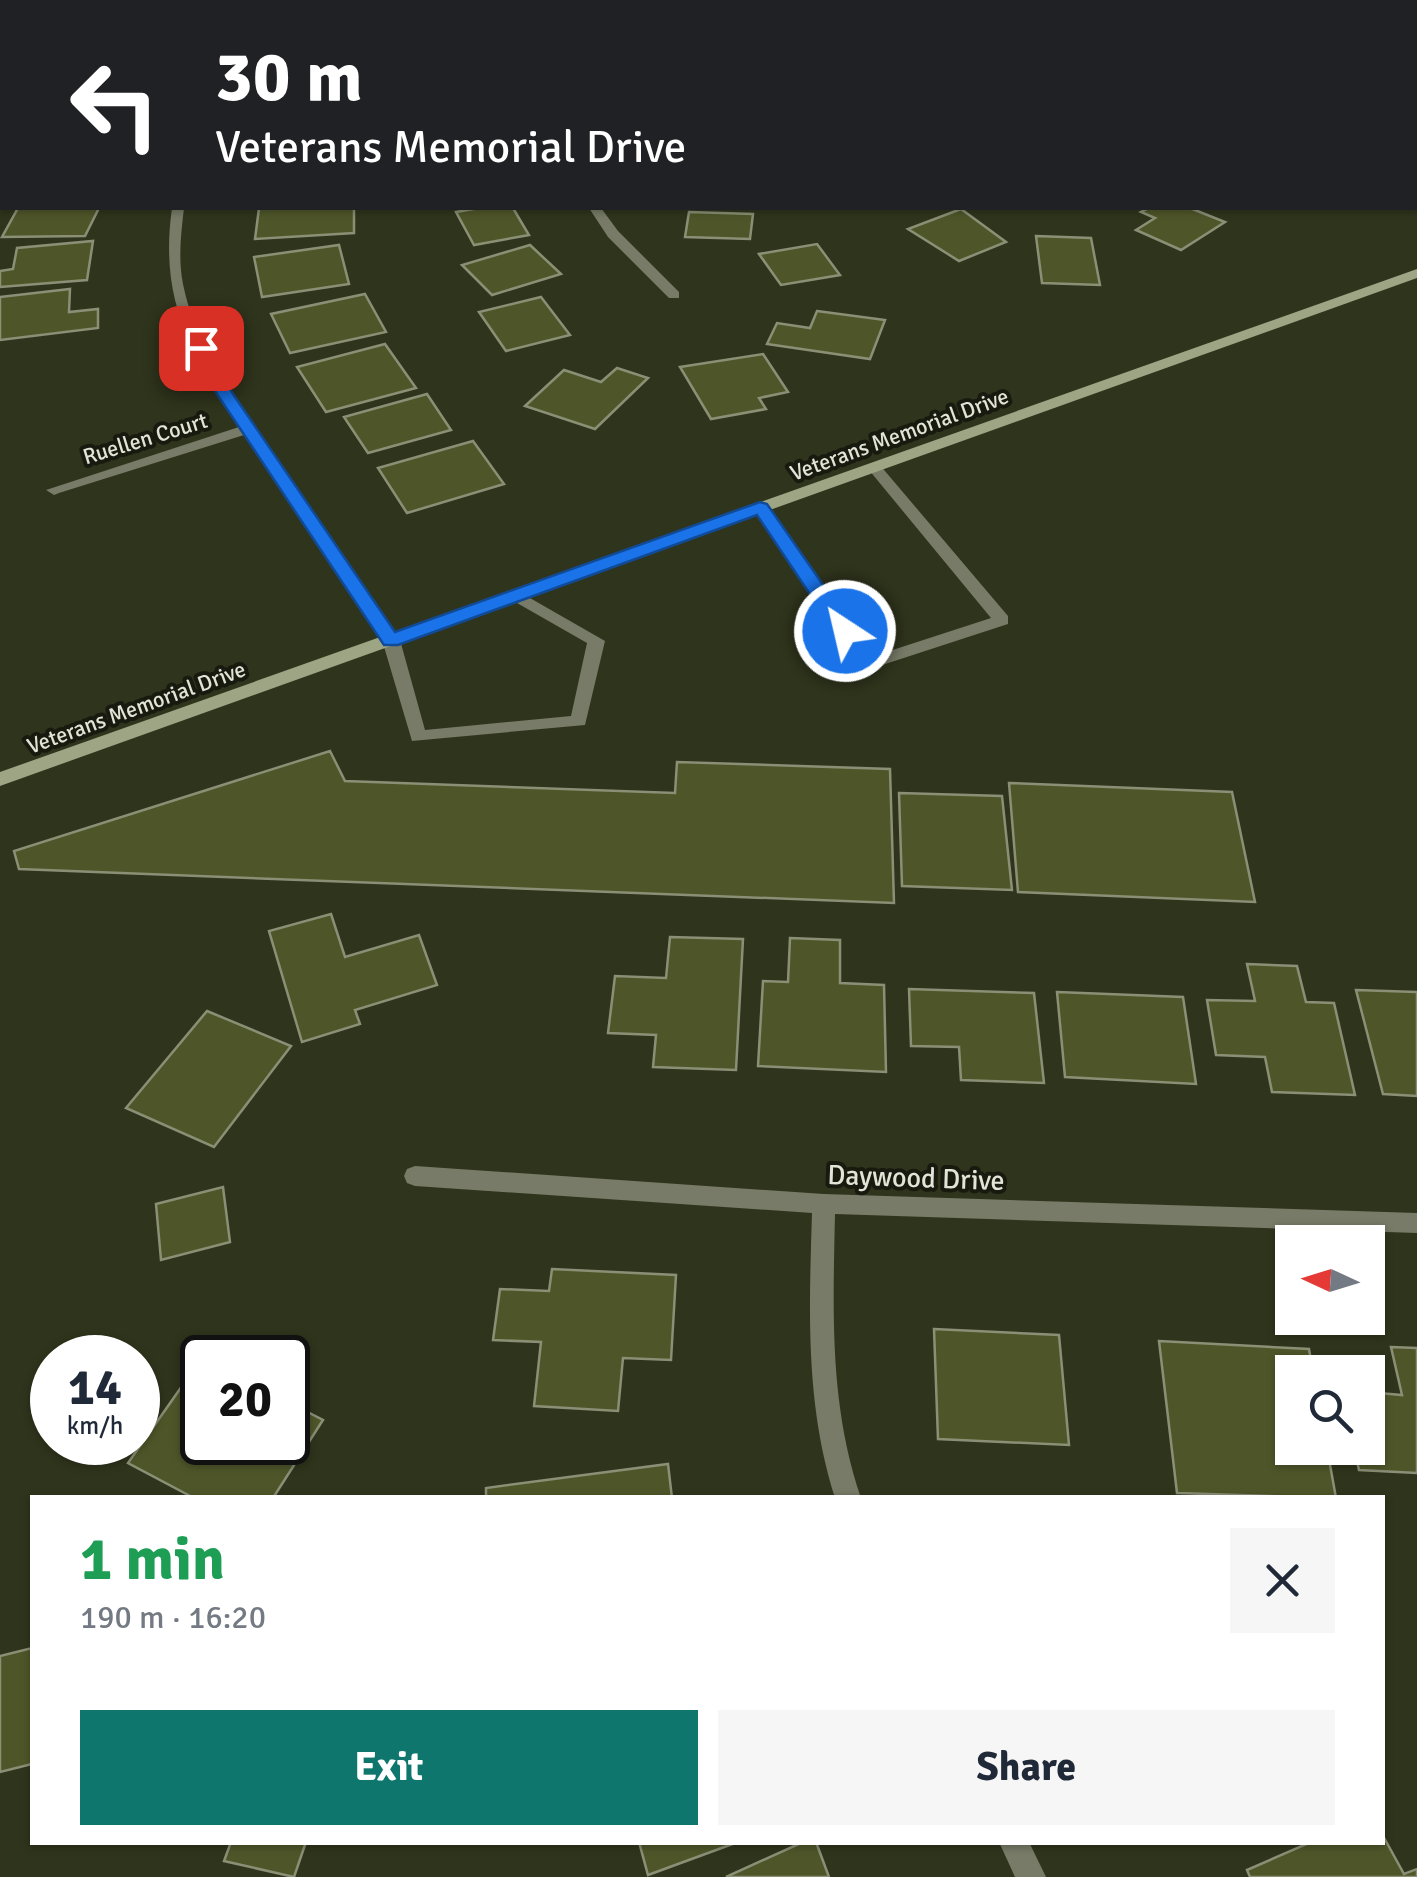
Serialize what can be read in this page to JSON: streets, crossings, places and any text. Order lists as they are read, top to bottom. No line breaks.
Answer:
{"streets":{"main road":["Veterans Memorial Drive"],"street":["Ruellen Court","Daywood Drive"]},"north":"left","page":{"turn":["30 m","Veterans Memorial Drive"],"speed":"14 km/h","limit":"20","heading":["1 min","190 m · 16:20"],"buttons":["Exit","Share"]}}
